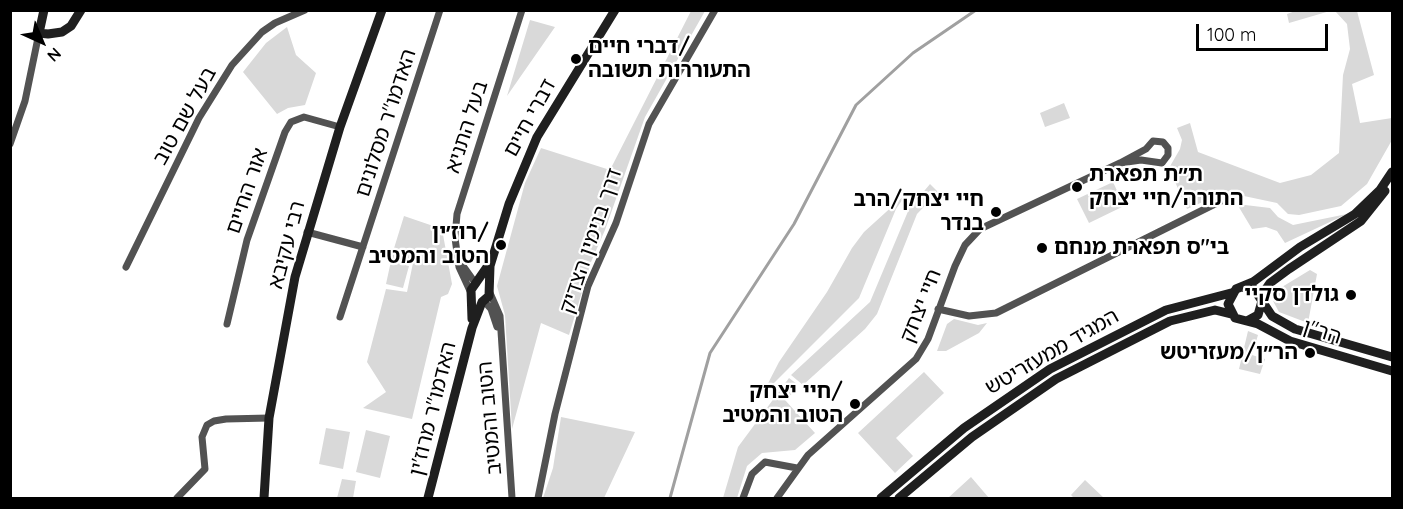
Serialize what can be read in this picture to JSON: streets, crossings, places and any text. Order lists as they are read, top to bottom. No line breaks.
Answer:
{"streets":{"street":["בעל שם טוב","דברי חיים","האדמו\"ר מסלונים","בעל התניא","אור החיים","דרך בנימין הצדיק","רבי עקיבא","חיי יצחק","הר\"ן","המגיד ממעזריטש","האדמו\"ר מרוז'ין","הטוב והמטיב"]},"crossings":[["דברי חיים","בעל התניא"],["דברי חיים","האדמו\"ר מרוז'ין"],["דברי חיים","הטוב והמטיב"],["בעל התניא","האדמו\"ר מרוז'ין"],["בעל התניא","הטוב והמטיב"],["אור החיים","רבי עקיבא"],["הר\"ן","המגיד ממעזריטש"],["האדמו\"ר מרוז'ין","הטוב והמטיב"]],"places":["דברי חיים/ התעוררות תשובה","ת״ת תפארת התורה/חיי יצחק","חיי יצחק/הרב בנדר","רוז׳ין/ הטוב והמטיב","בי\"ס תפארת מנחם","גולדן סקיי","הר״ן/מעזריטש","חיי יצחק/ הטוב והמטיב"],"scale_bar":"100 m","north":"bottom right"}
